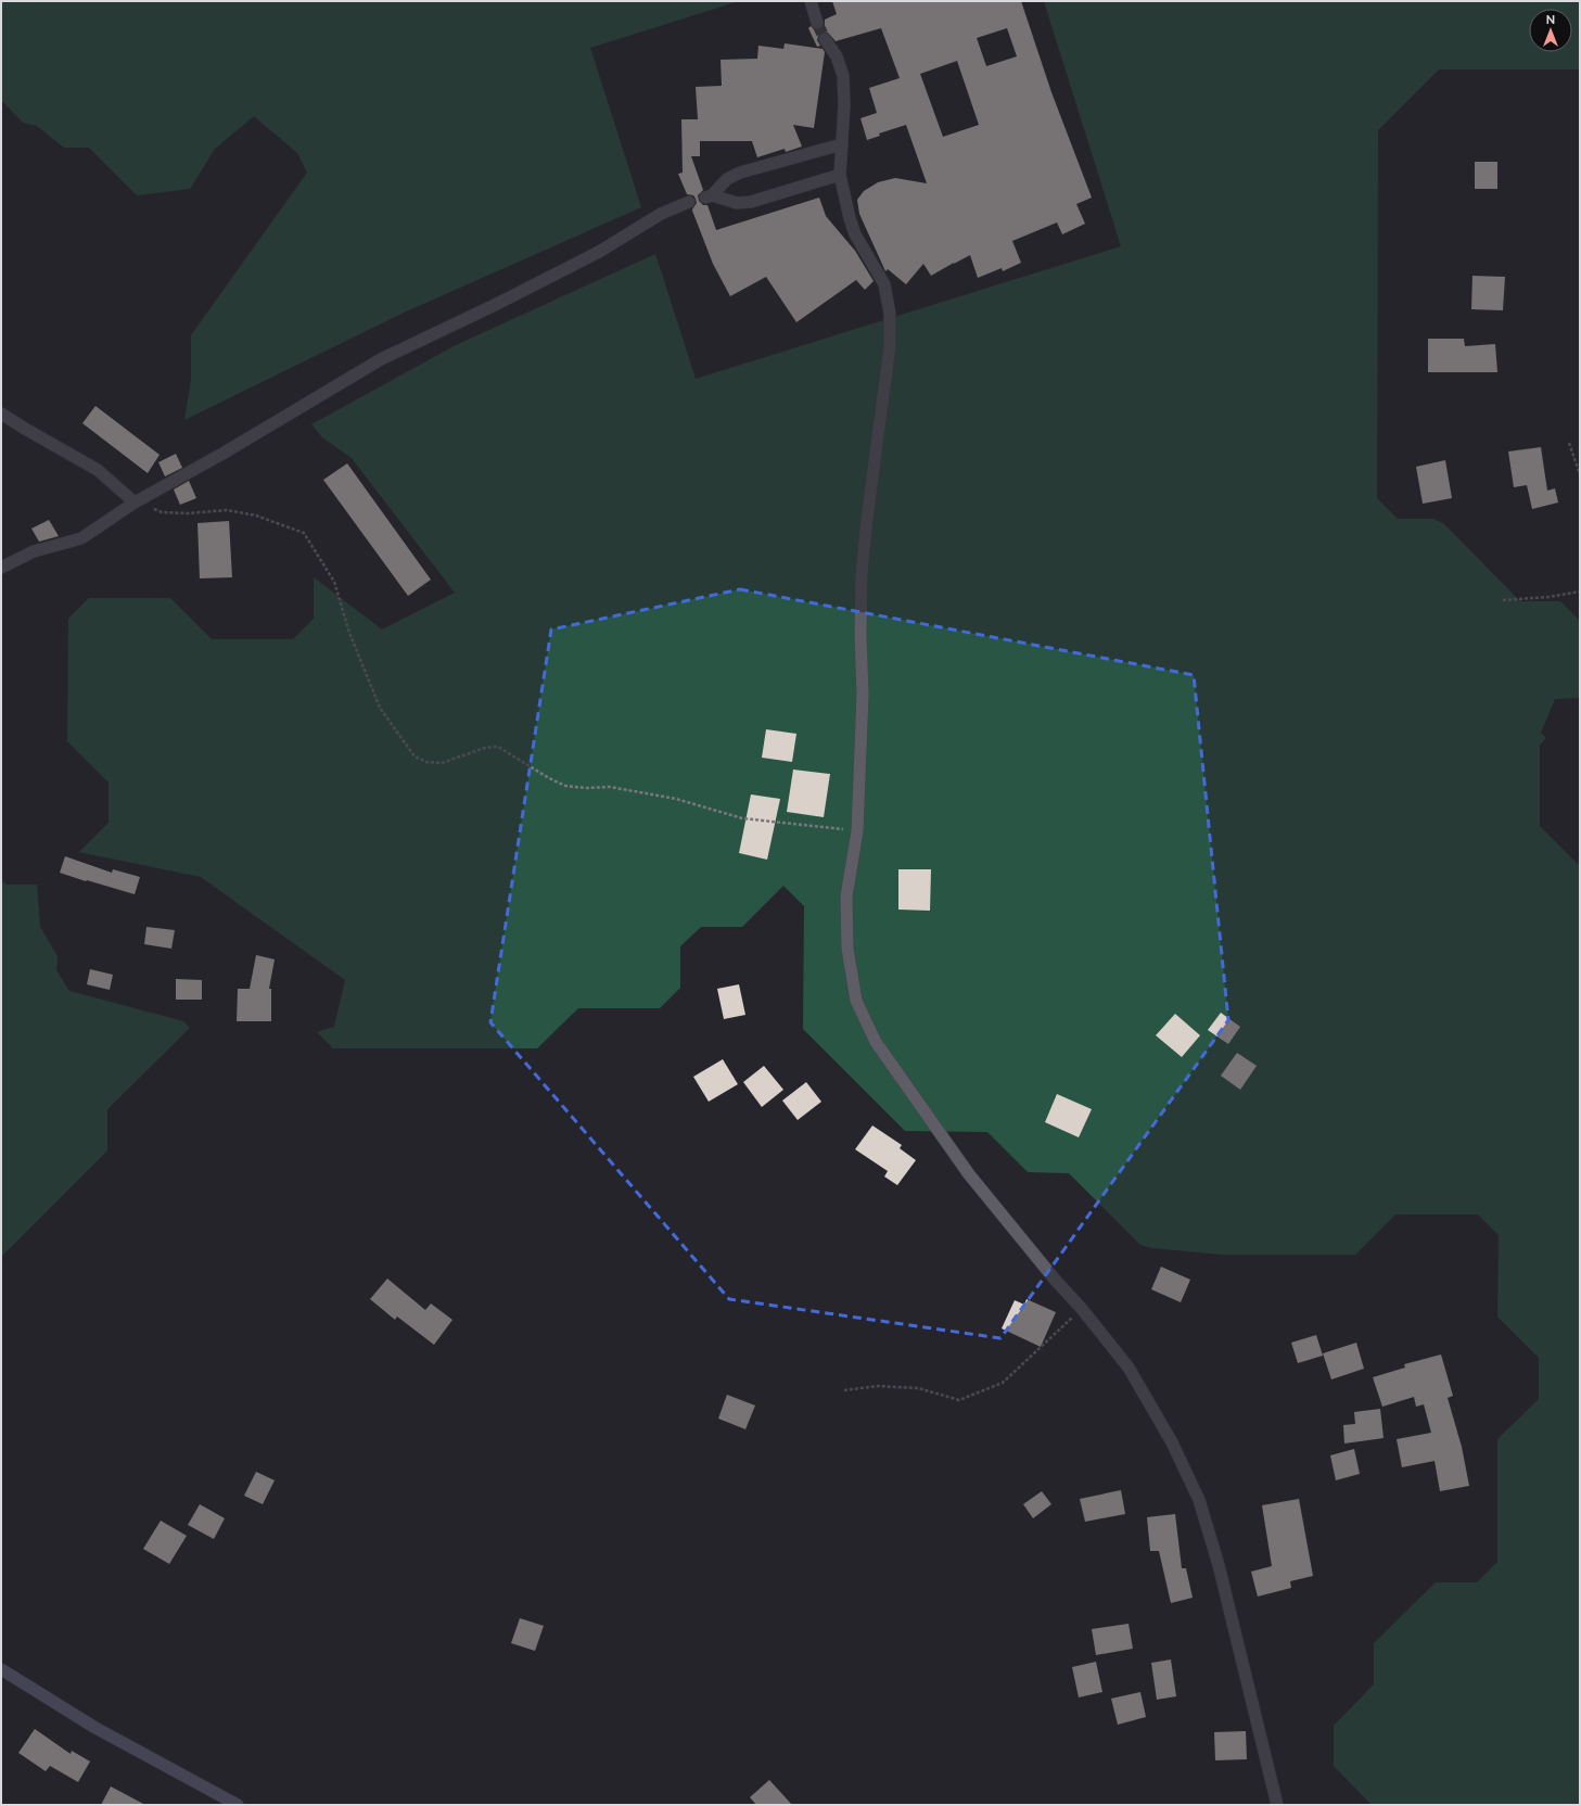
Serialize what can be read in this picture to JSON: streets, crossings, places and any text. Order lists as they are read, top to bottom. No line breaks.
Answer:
{"north":"top"}
